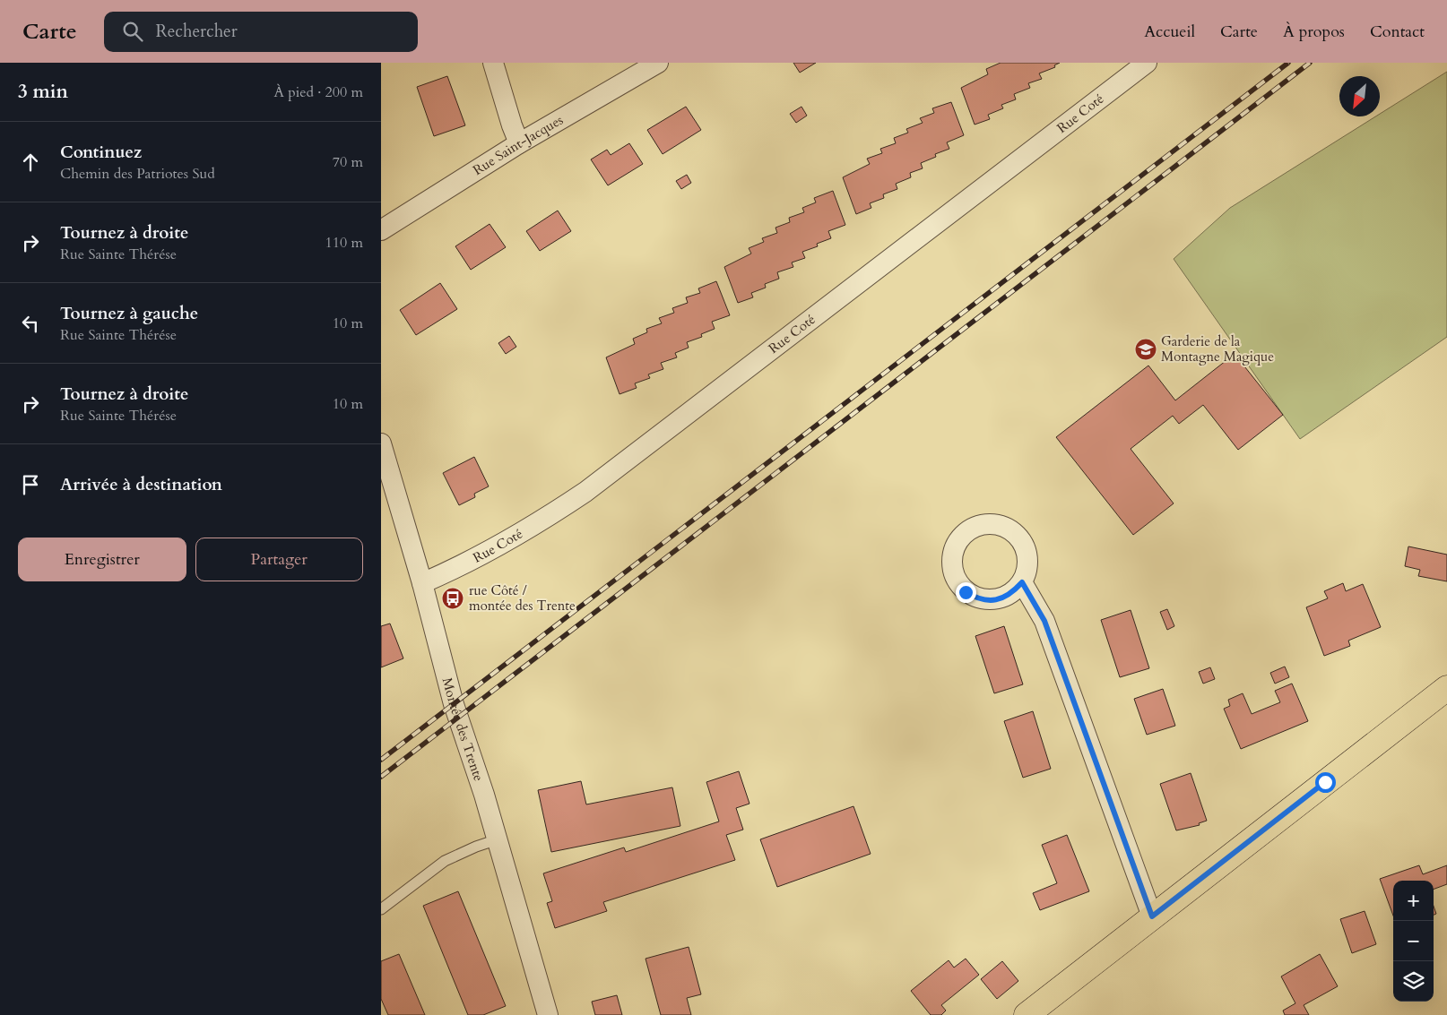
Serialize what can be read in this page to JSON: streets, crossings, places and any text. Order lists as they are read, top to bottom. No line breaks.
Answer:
{"streets":{"street":["Rue Coté","Rue Saint-Jacques","Montée des Trente"]},"crossings":[["Rue Coté","Montée des Trente"]],"places":{"school or university":["Garderie de la Montagne Magique"],"bus stop":["rue Côté / montée des Trente"]},"north":"bottom left","page":{"header":"Carte","search":"Rechercher","nav":["Accueil","Carte","À propos","Contact"],"heading":["3 min","À pied · 200 m"],"list":[["Continuez","Chemin des Patriotes Sud","70 m"],["Tournez à droite","Rue Sainte Thérése","110 m"],["Tournez à gauche","Rue Sainte Thérése","10 m"],["Tournez à droite","Rue Sainte Thérése","10 m"],"Arrivée à destination"],"buttons":["Enregistrer","Partager"],"map_buttons":["+","−"]}}
